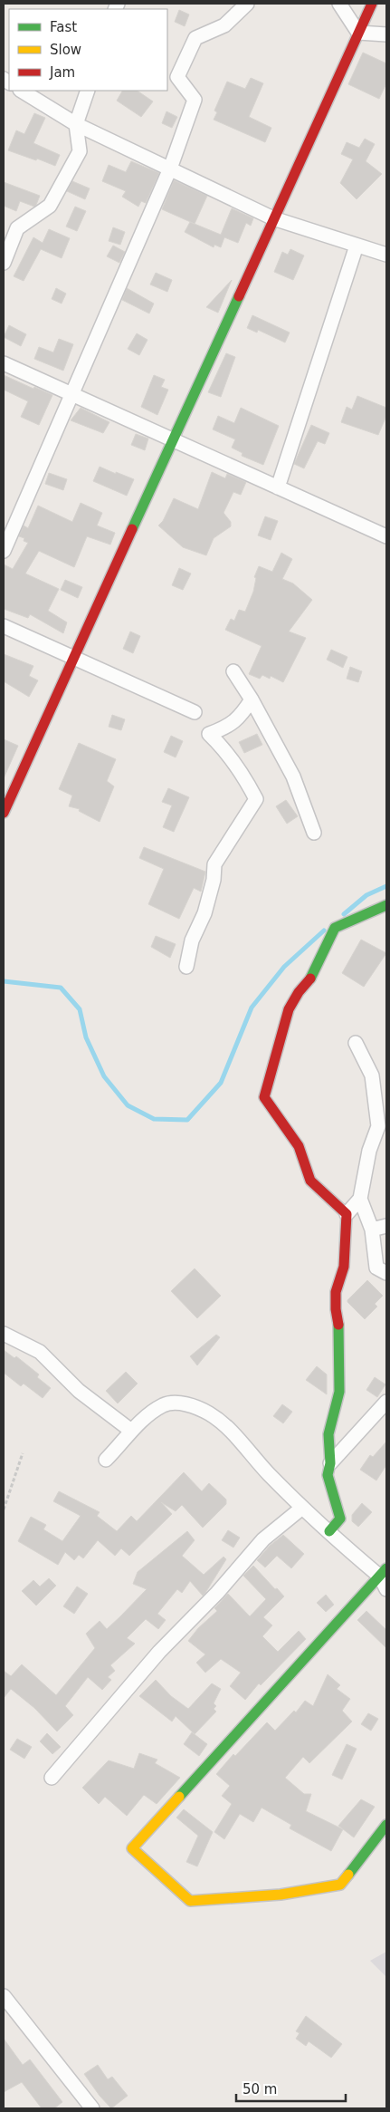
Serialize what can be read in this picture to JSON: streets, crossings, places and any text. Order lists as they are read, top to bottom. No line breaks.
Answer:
{"legend":["Fast","Slow","Jam"],"scale_bar":"50 m"}
